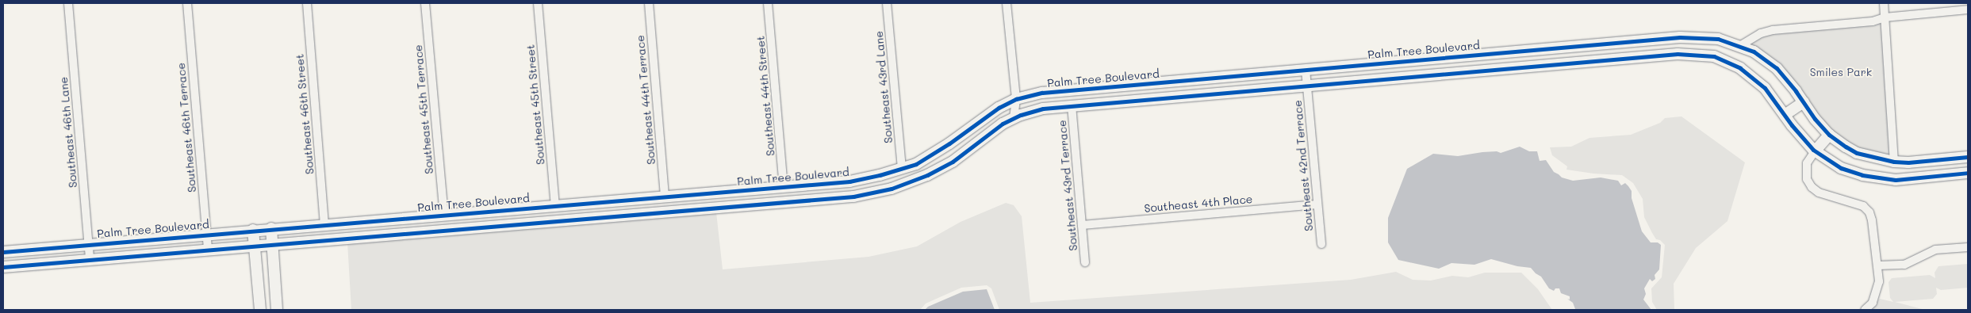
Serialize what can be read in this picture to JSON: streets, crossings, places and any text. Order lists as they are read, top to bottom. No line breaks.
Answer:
{"streets":{"street":["Palm Tree Boulevard","Southeast 43rd Lane","Southeast 44th Street","Southeast 44th Terrace","Southeast 45th Street","Southeast 45th Terrace","Southeast 46th Street","Southeast 46th Terrace","Southeast 46th Lane","Southeast 42nd Terrace","Southeast 43rd Terrace","Southeast 4th Place"]},"crossings":[["Palm Tree Boulevard","Southeast 43rd Lane"],["Palm Tree Boulevard","Southeast 44th Street"],["Palm Tree Boulevard","Southeast 44th Terrace"],["Palm Tree Boulevard","Southeast 45th Street"],["Palm Tree Boulevard","Southeast 45th Terrace"],["Palm Tree Boulevard","Southeast 46th Street"],["Palm Tree Boulevard","Southeast 46th Terrace"],["Palm Tree Boulevard","Southeast 46th Lane"],["Palm Tree Boulevard","Southeast 42nd Terrace"],["Southeast 42nd Terrace","Southeast 4th Place"],["Southeast 43rd Terrace","Southeast 4th Place"]],"parks":["Smiles Park"]}
